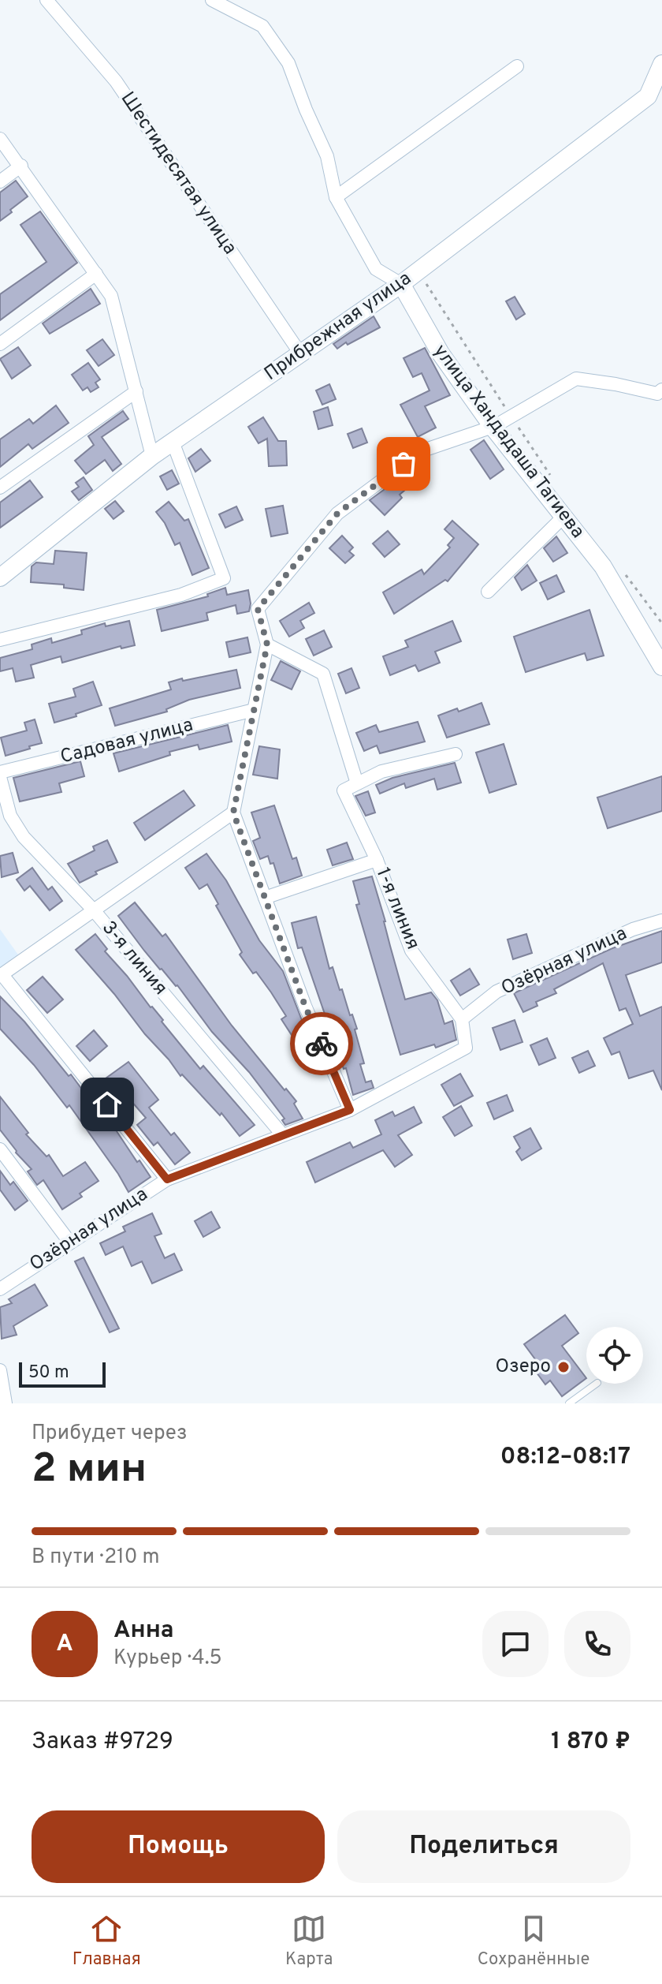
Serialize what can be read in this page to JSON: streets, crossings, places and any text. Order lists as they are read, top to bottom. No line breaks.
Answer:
{"streets":{"street":["Шестидесятая улица","Прибрежная улица","улица Хандадаша Тагиева","Садовая улица","1-я линия","3-я линия","Озёрная улица"]},"crossings":[["Шестидесятая улица","Прибрежная улица"],["Прибрежная улица","улица Хандадаша Тагиева"],["Садовая улица","3-я линия"],["1-я линия","Озёрная улица"],["3-я линия","Озёрная улица"]],"places":["Озеро"],"scale_bar":"50 m","page":{"scale":"50 m","heading":["2 мин","Прибудет через","08:12–08:17"],"panel":["Анна","Курьер · 4.5","Заказ #9729","1 870 ₽"],"bar":"В пути · 210 m","round":"А","buttons":["Помощь","Поделиться"],"tabs":["Главная","Карта","Сохранённые"]}}
